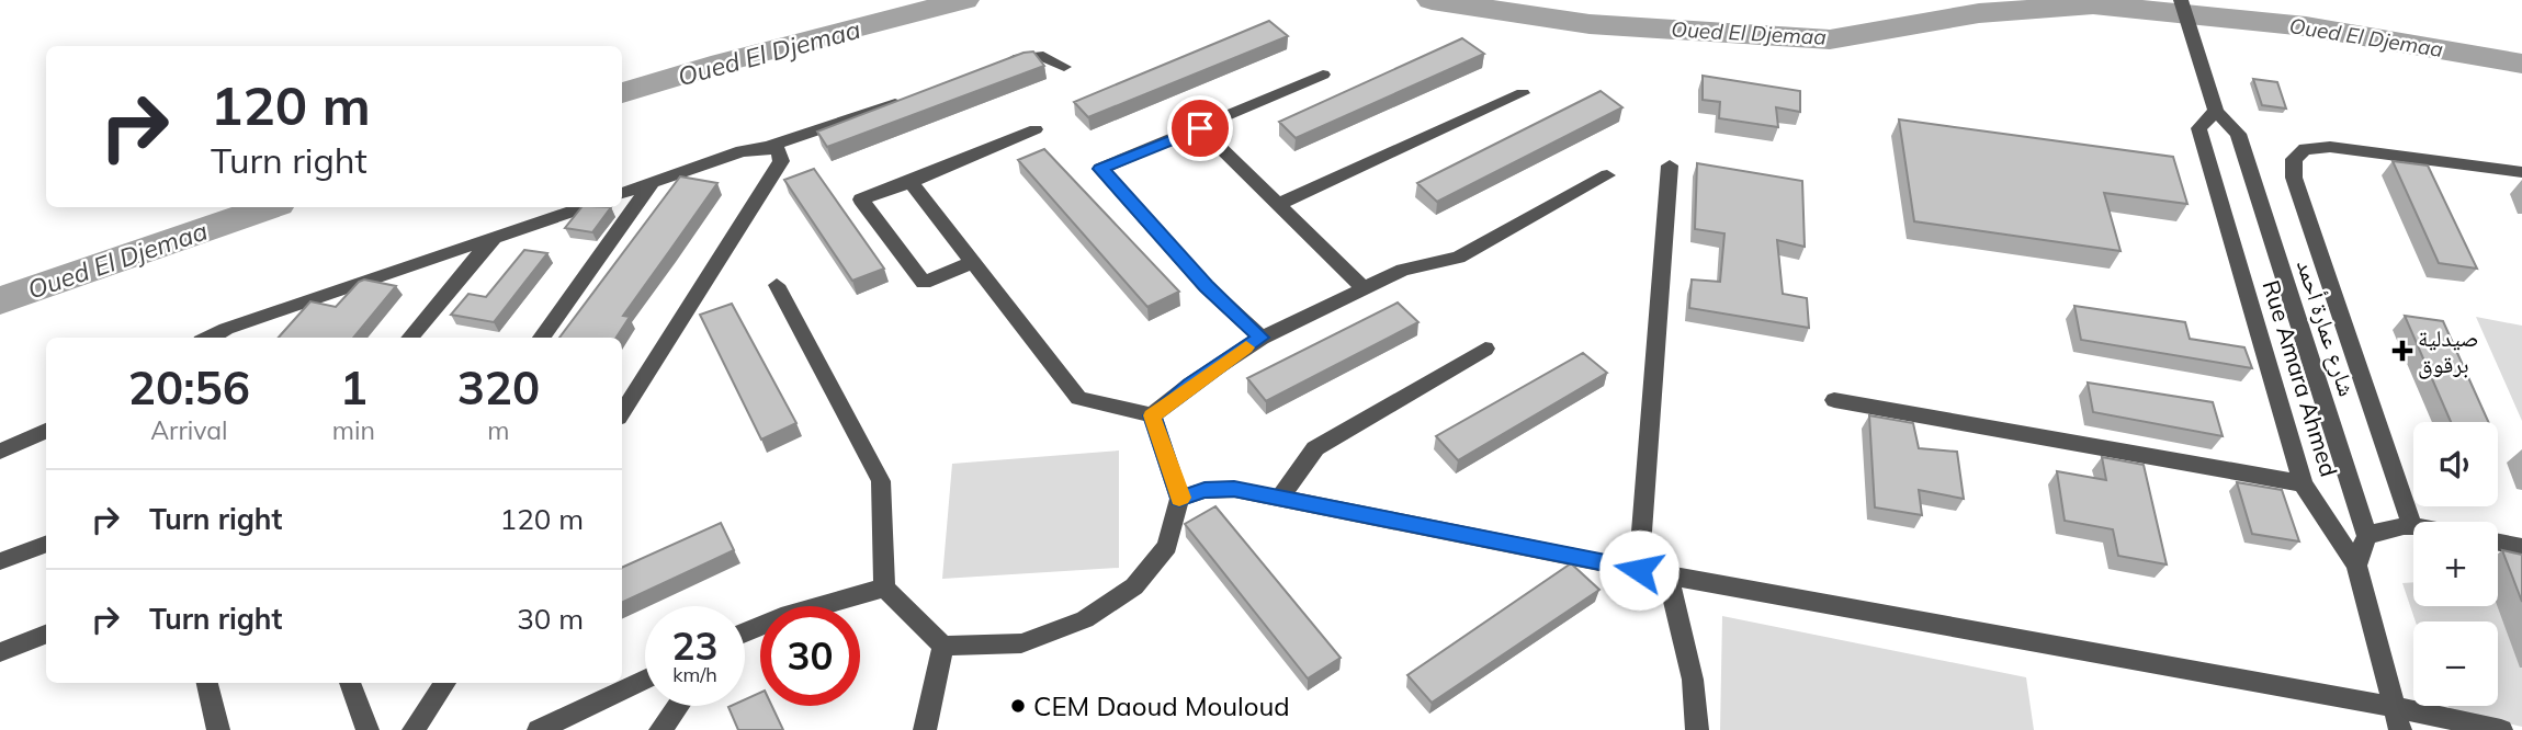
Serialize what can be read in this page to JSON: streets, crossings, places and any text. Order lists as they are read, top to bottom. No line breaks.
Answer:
{"streets":{"street":["شارع عمارة أحمد","Rue Amara Ahmed"]},"crossings":[["شارع عمارة أحمد","Rue Amara Ahmed"]],"water":["Oued El Djemaa"],"places":{"health":["صيدلية برقوق"],"other":["CEM Daoud Mouloud"]},"page":{"turn":["120 m","Turn right"],"eta":["20:56","Arrival","1","min","320","m"],"map_buttons":["+","−"],"list":[{"name":"Turn right","value":"120 m"},{"name":"Turn right","value":"30 m"}],"speed":"23 km/h","limit":"30"}}
